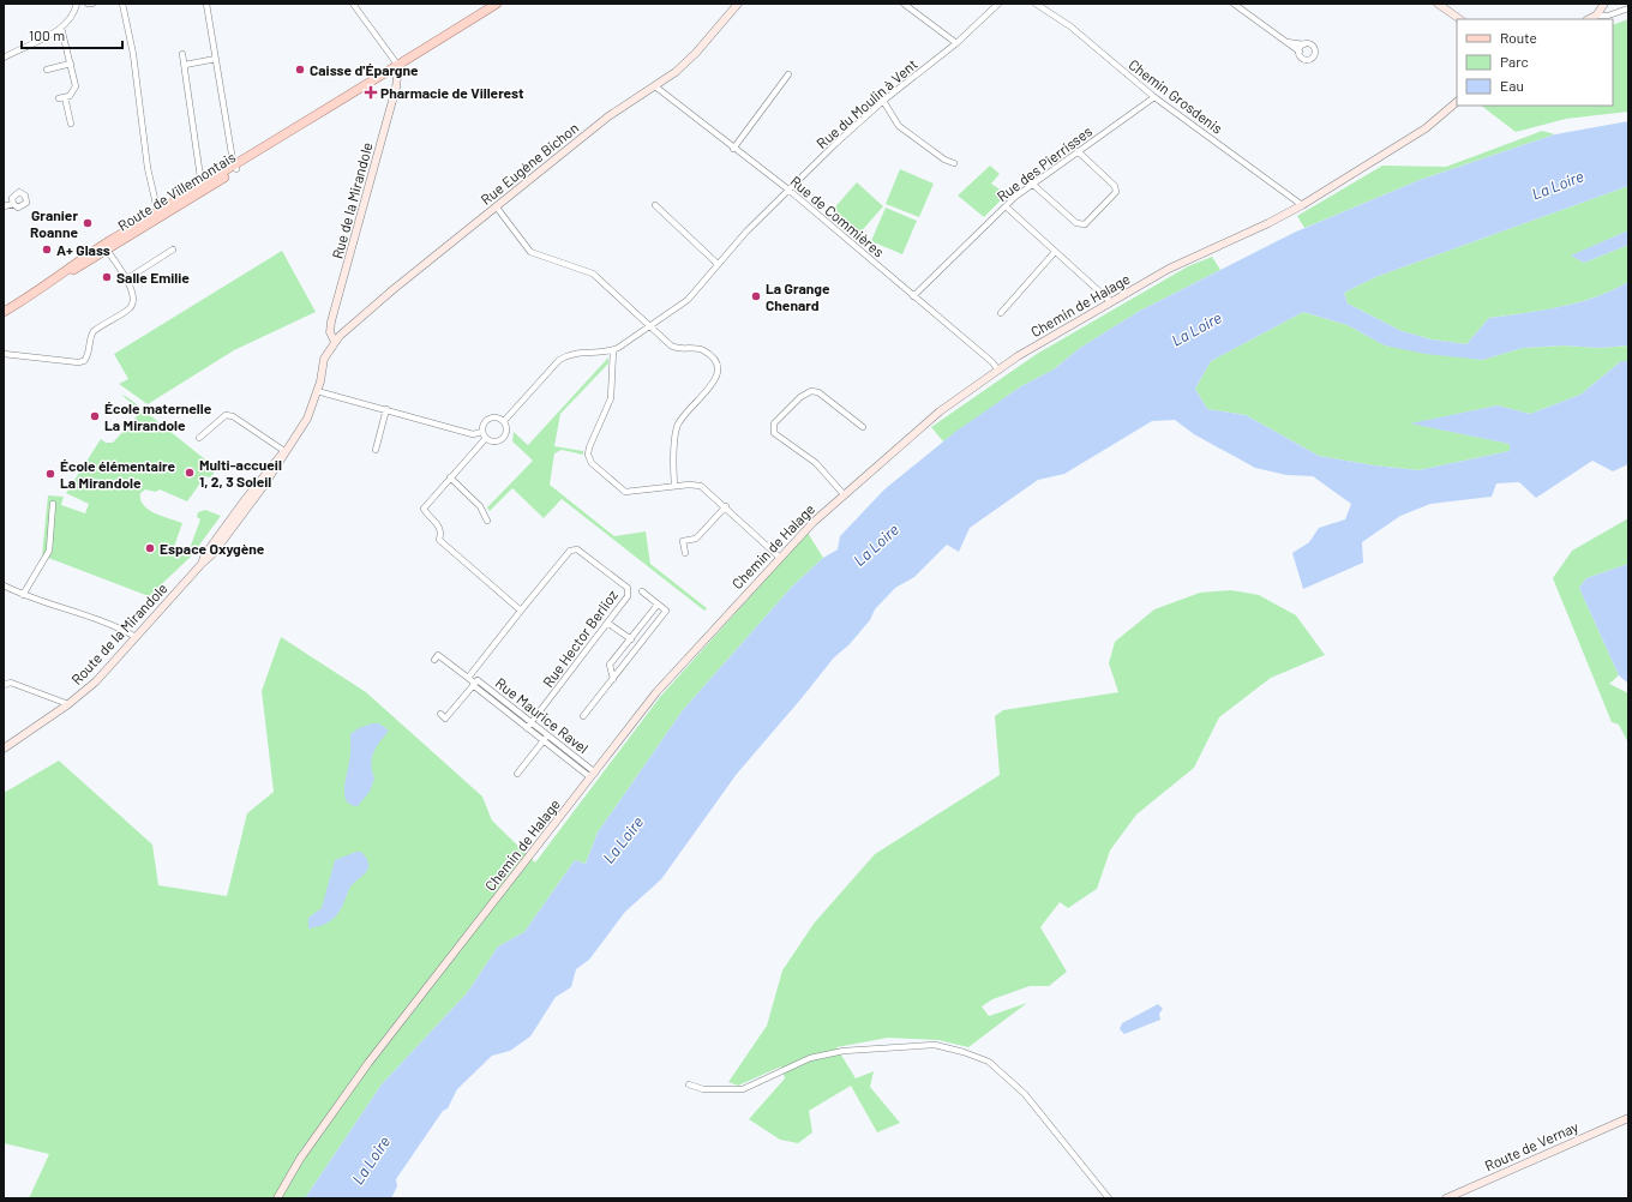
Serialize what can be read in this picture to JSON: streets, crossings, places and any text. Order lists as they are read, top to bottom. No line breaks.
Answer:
{"streets":{"main road":["Rue Eugène Bichon","Route de Villemontais","Rue de la Mirandole","Chemin de Halage","Route de la Mirandole","Route de Vernay"],"street":["Chemin Grosdenis","Rue du Moulin à Vent","Rue des Pierrisses","Rue de Commières","Rue Hector Berlioz","Rue Maurice Ravel"]},"crossings":[["Chemin Grosdenis","Rue des Pierrisses"],["Chemin Grosdenis","Chemin de Halage"],["Rue du Moulin à Vent","Rue de Commières"],["Rue Eugène Bichon","Rue de la Mirandole"],["Rue Eugène Bichon","Rue de Commières"],["Rue Eugène Bichon","Route de la Mirandole"],["Rue des Pierrisses","Rue de Commières"],["Route de Villemontais","Rue de la Mirandole"],["Rue de Commières","Chemin de Halage"],["Chemin de Halage","Rue Maurice Ravel"],["Rue Hector Berlioz","Rue Maurice Ravel"]],"water":["La Loire"],"places":{"other":["Caisse d'Épargne","Granier Roanne","A+ Glass","Salle Emilie","La Grange Chenard","École maternelle La Mirandole","Multi-accueil 1, 2, 3 Soleil","École élémentaire La Mirandole","Espace Oxygène"],"health":["Pharmacie de Villerest"]},"legend":["Route","Parc","Eau"],"scale_bar":"100 m"}
